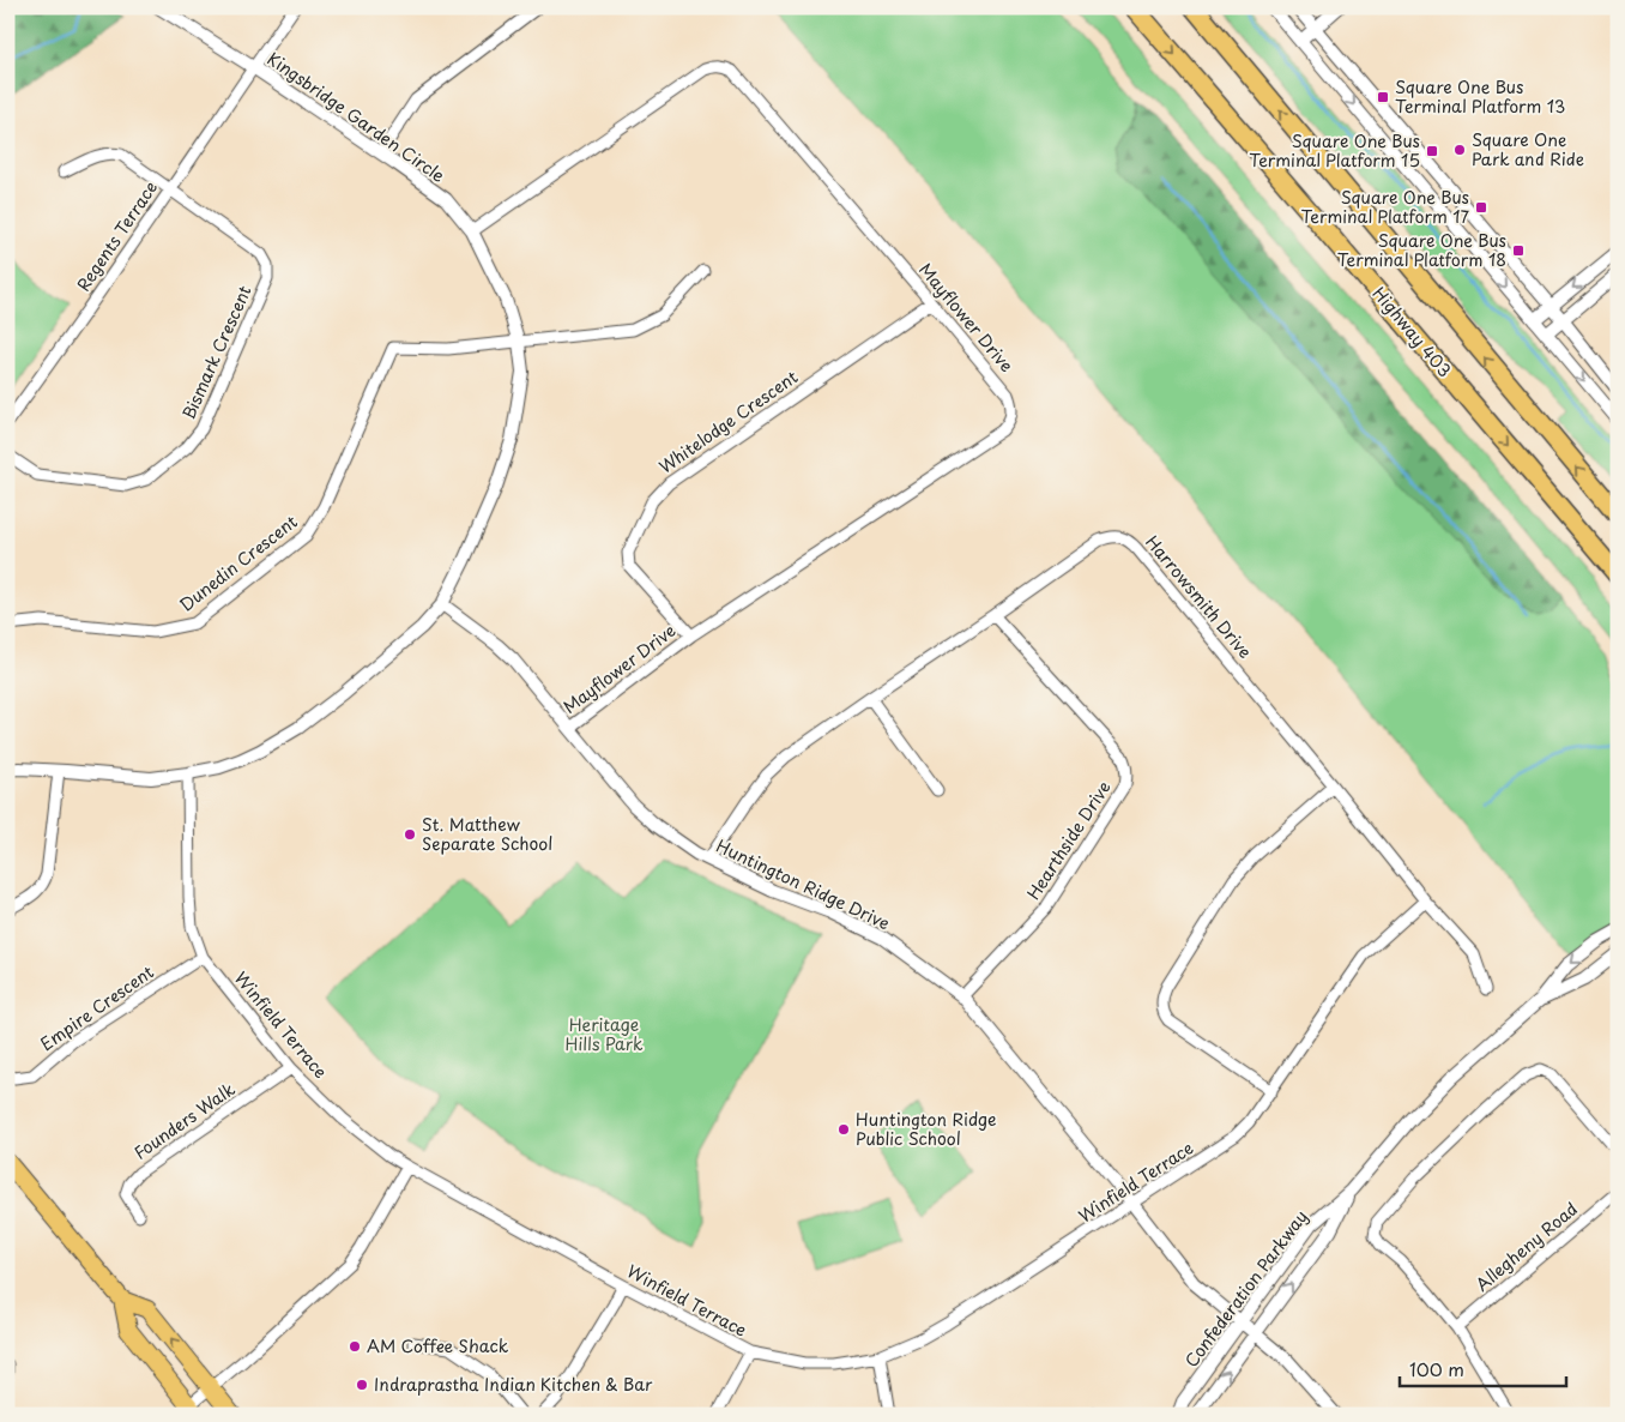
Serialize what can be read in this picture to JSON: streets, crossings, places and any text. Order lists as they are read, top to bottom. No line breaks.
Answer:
{"streets":{"highway":["Highway 403"],"street":["Kingsbridge Garden Circle","Regents Terrace","Mayflower Drive","Bismark Crescent","Whitelodge Crescent","Dunedin Crescent","Harrowsmith Drive","Hearthside Drive","Huntington Ridge Drive","Empire Crescent","Winfield Terrace","Founders Walk","Allegheny Road","Confederation Parkway"]},"crossings":[["Kingsbridge Garden Circle","Regents Terrace"],["Kingsbridge Garden Circle","Mayflower Drive"],["Kingsbridge Garden Circle","Dunedin Crescent"],["Kingsbridge Garden Circle","Huntington Ridge Drive"],["Kingsbridge Garden Circle","Winfield Terrace"],["Regents Terrace","Bismark Crescent"],["Mayflower Drive","Whitelodge Crescent"],["Mayflower Drive","Huntington Ridge Drive"],["Harrowsmith Drive","Hearthside Drive"],["Harrowsmith Drive","Huntington Ridge Drive"],["Harrowsmith Drive","Winfield Terrace"],["Hearthside Drive","Huntington Ridge Drive"],["Huntington Ridge Drive","Winfield Terrace"],["Huntington Ridge Drive","Confederation Parkway"],["Empire Crescent","Winfield Terrace"],["Winfield Terrace","Founders Walk"]],"parks":["Heritage Hills Park"],"places":{"transit":["Square One Bus Terminal Platform 13","Square One Bus Terminal Platform 15","Square One Bus Terminal Platform 17","Square One Bus Terminal Platform 18"],"other":["Square One Park and Ride","St. Matthew Separate School","Huntington Ridge Public School","AM Coffee Shack","Indraprastha Indian Kitchen & Bar"]},"scale_bar":"100 m"}
